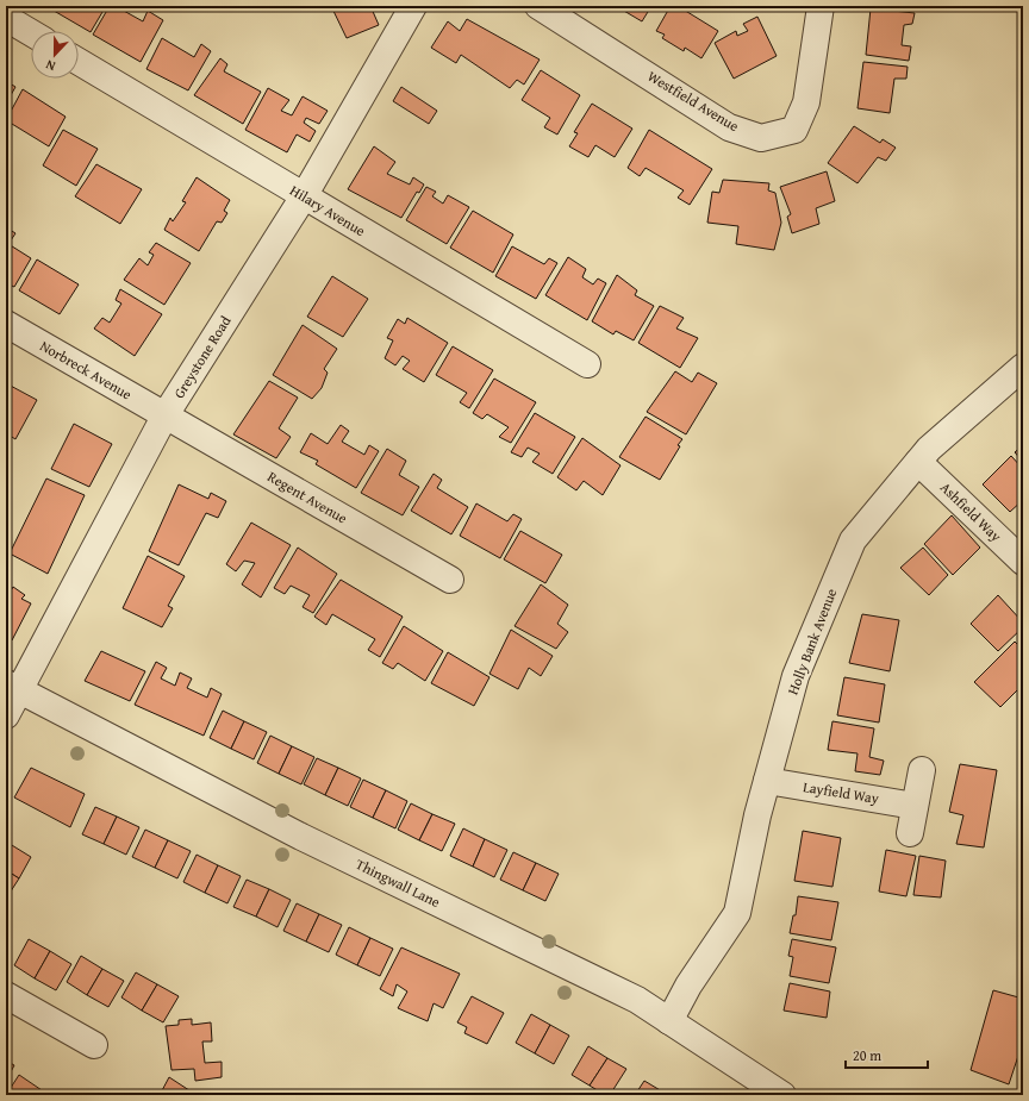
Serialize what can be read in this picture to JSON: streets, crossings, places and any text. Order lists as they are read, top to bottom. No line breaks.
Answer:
{"streets":{"street":["Westfield Avenue","Hilary Avenue","Greystone Road","Norbreck Avenue","Regent Avenue","Ashfield Way","Holly Bank Avenue","Layfield Way","Thingwall Lane"]},"crossings":[["Hilary Avenue","Greystone Road"],["Greystone Road","Norbreck Avenue"],["Greystone Road","Regent Avenue"],["Greystone Road","Thingwall Lane"],["Norbreck Avenue","Regent Avenue"],["Ashfield Way","Holly Bank Avenue"],["Holly Bank Avenue","Layfield Way"],["Holly Bank Avenue","Thingwall Lane"]],"scale_bar":"20 m","north":"bottom"}
